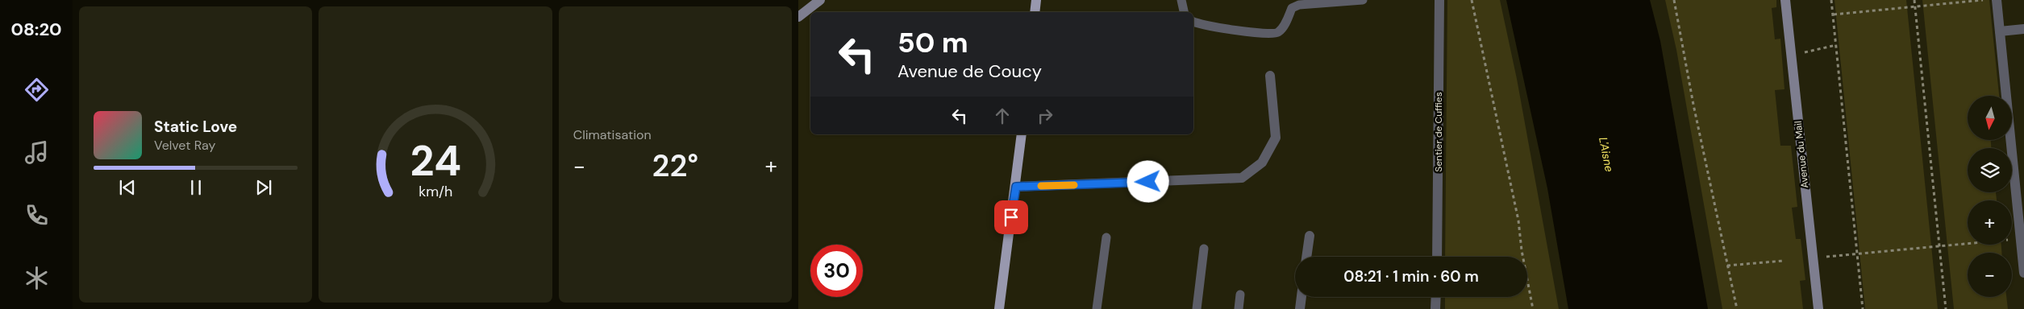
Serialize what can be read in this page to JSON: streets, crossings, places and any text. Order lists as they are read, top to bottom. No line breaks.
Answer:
{"streets":{"street":["Sentier de Cuffies","Avenue du Mail"]},"water":["L'Aisne"],"north":"bottom","page":{"tabs":"08:20","tile":"Climatisation","turn":["50 m","Avenue de Coucy"],"map_buttons":["+","−"],"song":["Static Love","Velvet Ray"],"heat":["−","22°","+"],"limit":"30","trip":"08:21 · 1 min · 60 m","gauge":["24","km/h"]}}
